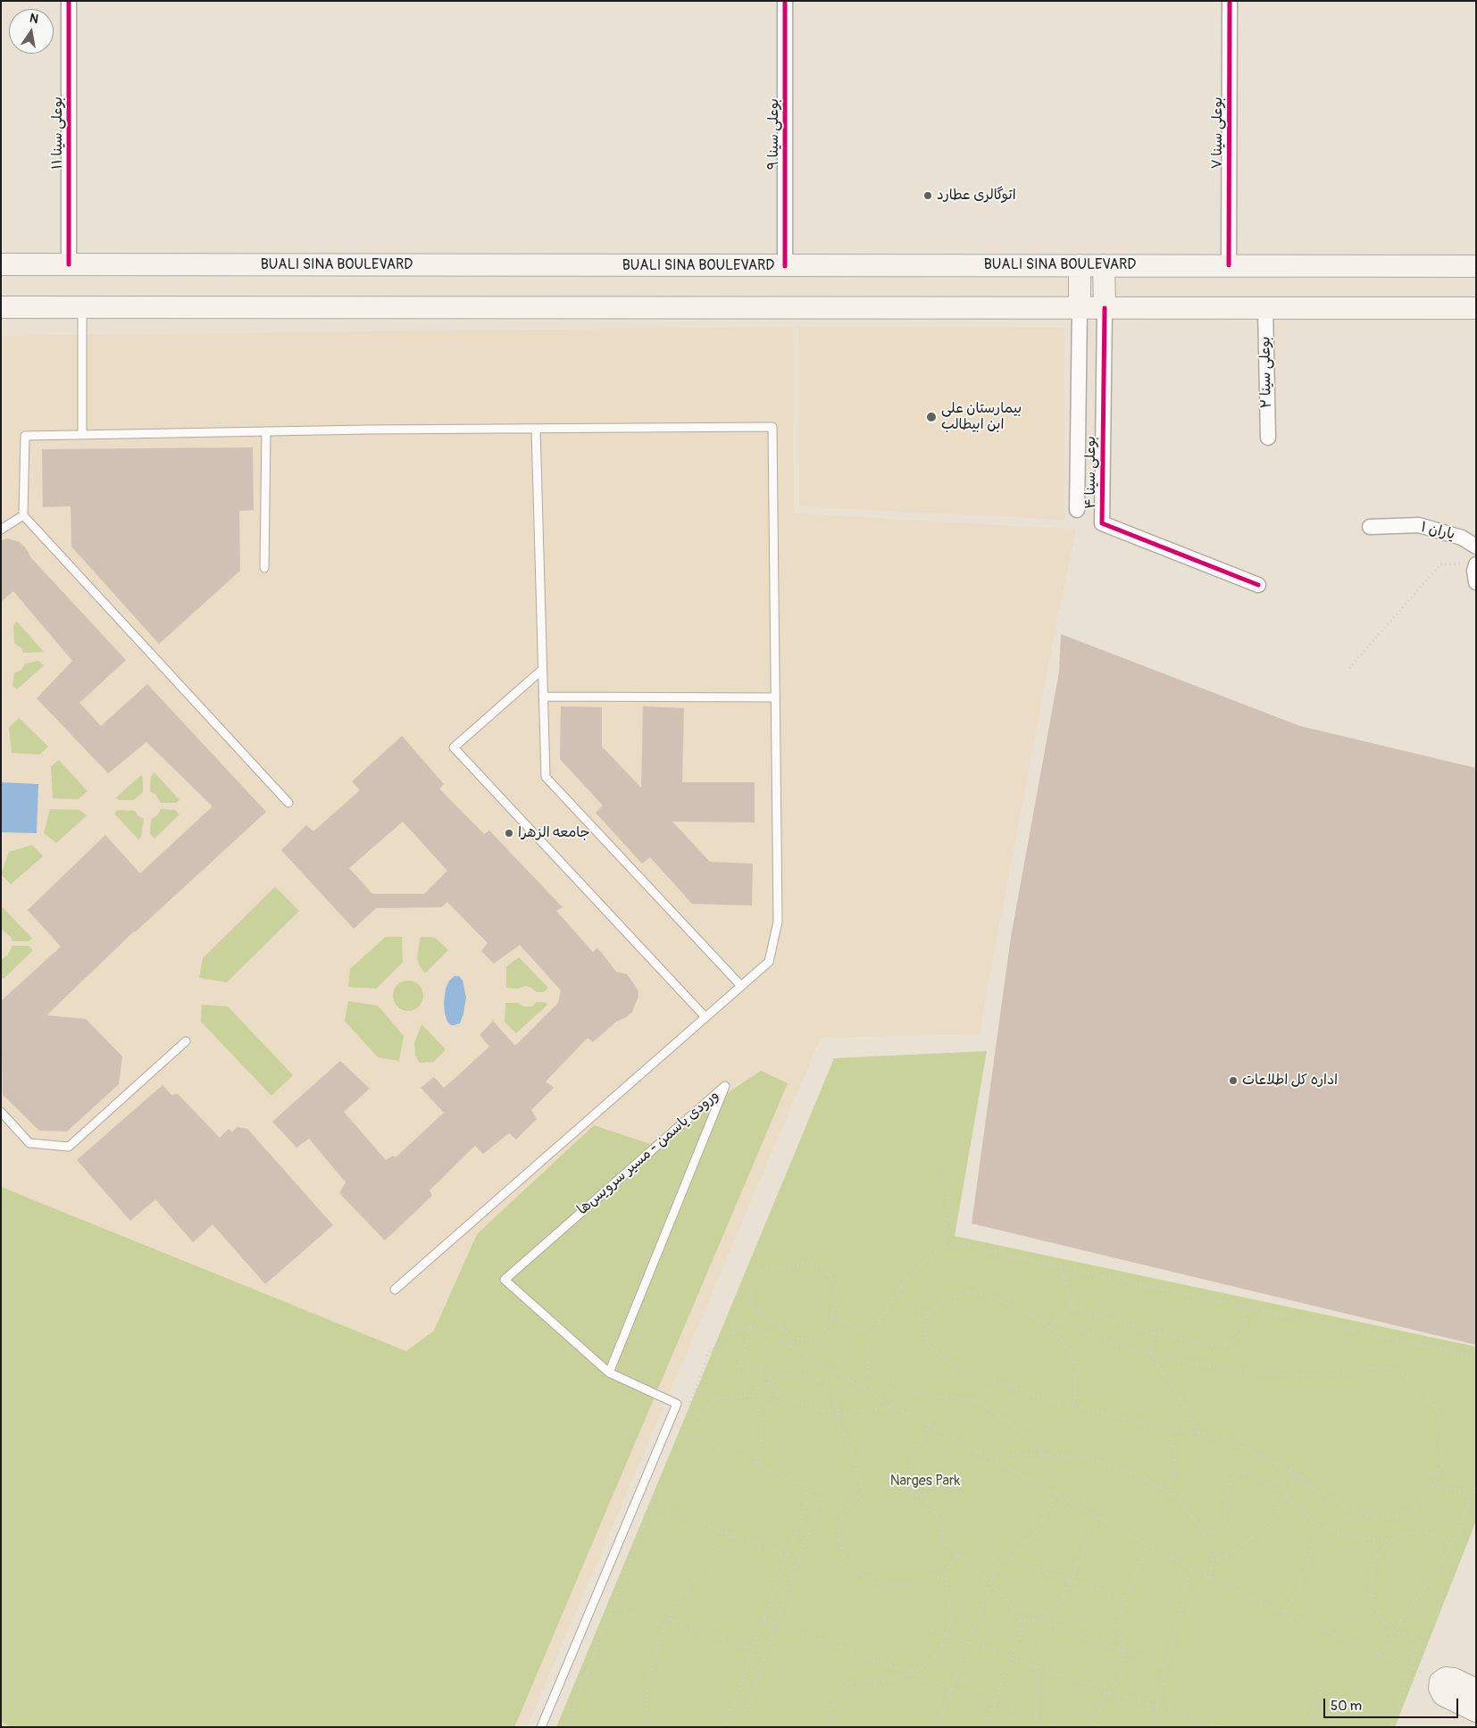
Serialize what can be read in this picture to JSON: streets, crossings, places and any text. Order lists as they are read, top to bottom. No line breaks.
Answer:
{"streets":{"main road":["BUALI SINA BOULEVARD"],"street":["بوعلی سینا ۱۱","بوعلی سینا ۷","بوعلی سینا ۹","بوعلی سینا ۲","بوعلی سینا ۴","یاران ۱"],"lane":["ورودی یاسمن - مسیر سرویس‌ها"]},"crossings":[["بوعلی سینا ۱۱","BUALI SINA BOULEVARD"],["بوعلی سینا ۷","BUALI SINA BOULEVARD"],["بوعلی سینا ۹","BUALI SINA BOULEVARD"]],"parks":["Narges Park"],"places":["اتوگالری عطارد","بیمارستان علی ابن ابیطالب","جامعه الزهرا","اداره کل اطلاعات"],"scale_bar":"50 m","north":"top"}
